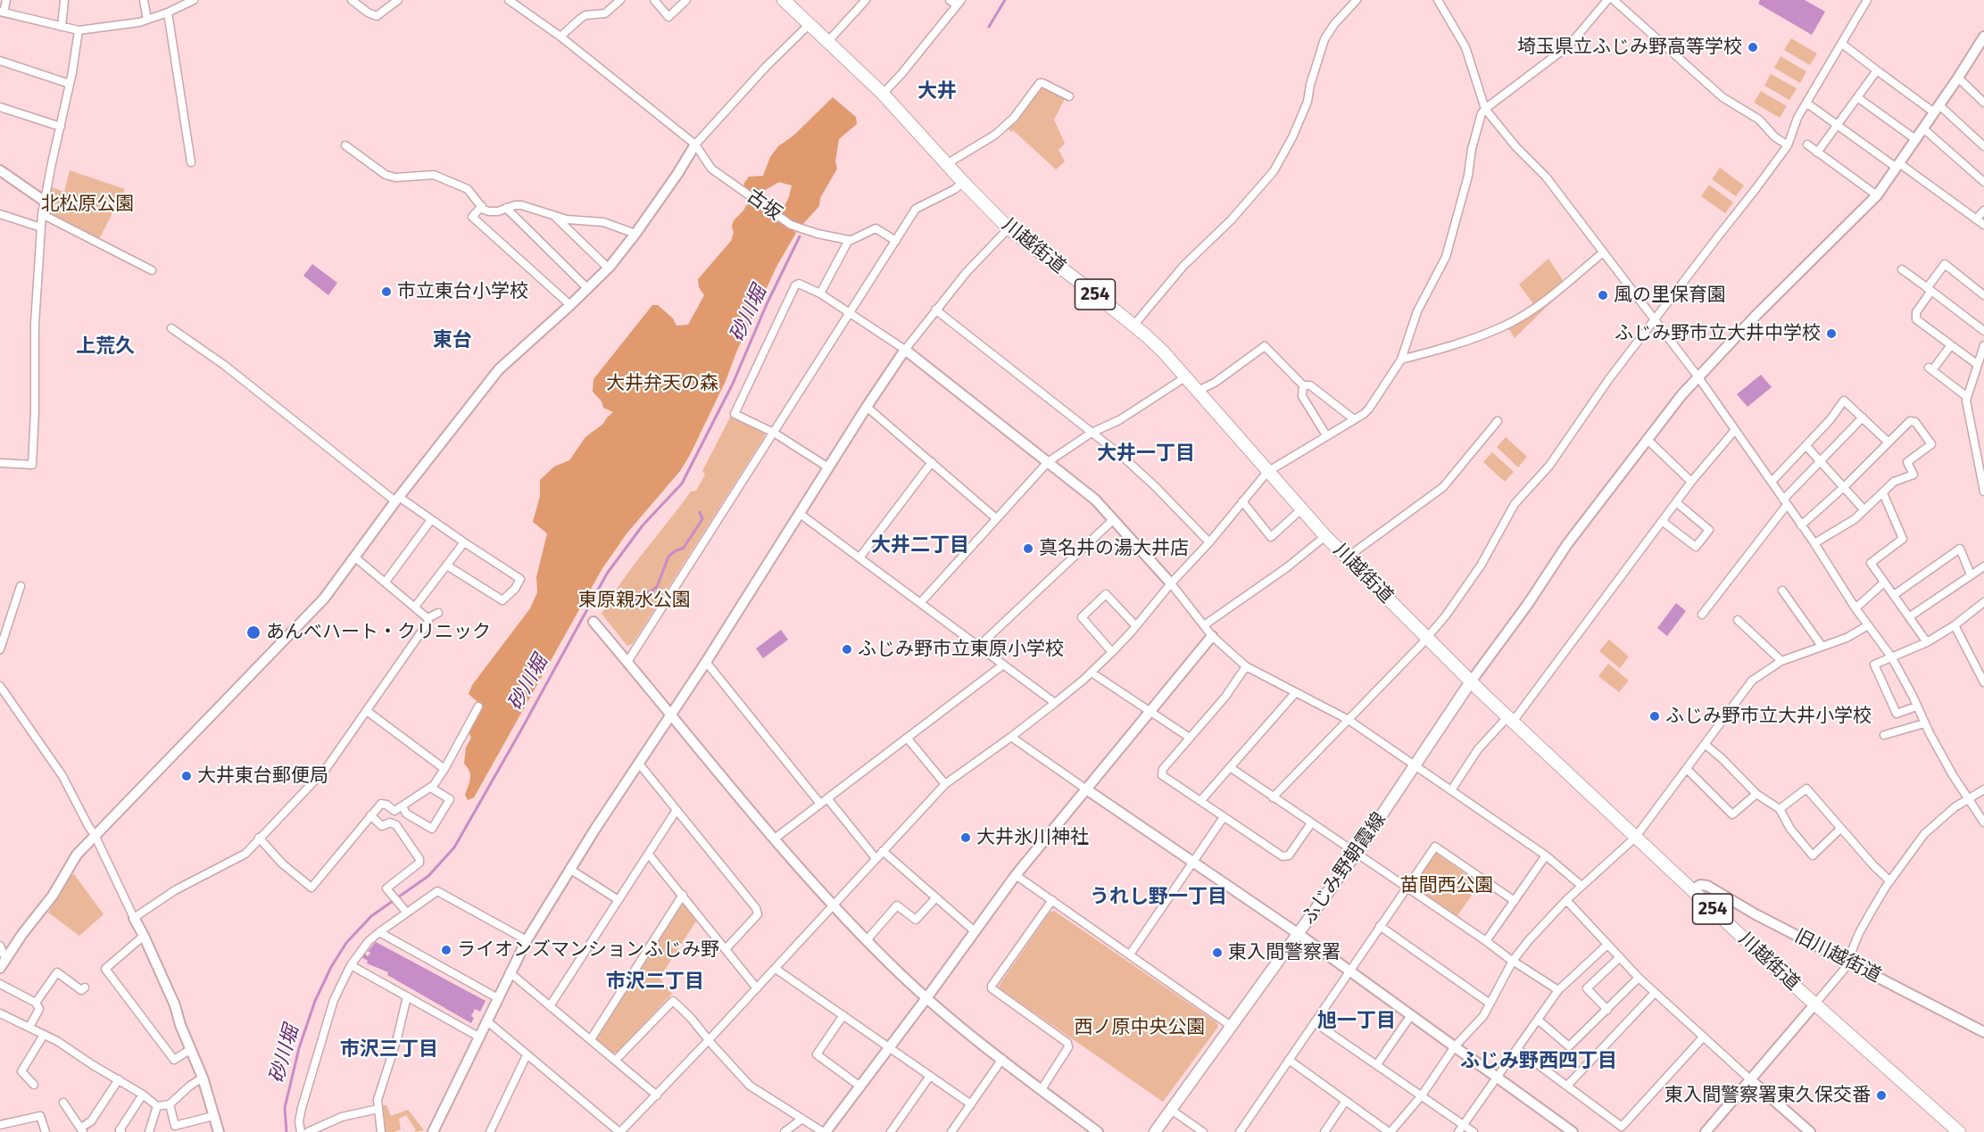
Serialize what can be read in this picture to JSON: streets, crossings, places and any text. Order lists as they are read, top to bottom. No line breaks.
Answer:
{"streets":{"highway":["川越街道","254"],"main road":["ふじみ野朝霞線"],"street":["古坂","旧川越街道"]},"crossings":[["川越街道","ふじみ野朝霞線"],["川越街道","旧川越街道"]],"districts":["大井","東台","上荒久","大井一丁目","大井二丁目","うれし野一丁目","市沢二丁目","旭一丁目","市沢三丁目","ふじみ野西四丁目"],"water":["砂川堀"],"parks":["北松原公園","大井弁天の森","東原親水公園","苗間西公園","西ノ原中央公園"],"places":["埼玉県立ふじみ野高等学校","市立東台小学校","風の里保育園","ふじみ野市立大井中学校","真名井の湯大井店","あんべハート・クリニック","ふじみ野市立東原小学校","ふじみ野市立大井小学校","大井東台郵便局","大井氷川神社","ライオンズマンションふじみ野","東入間警察署","東入間警察署東久保交番"]}
